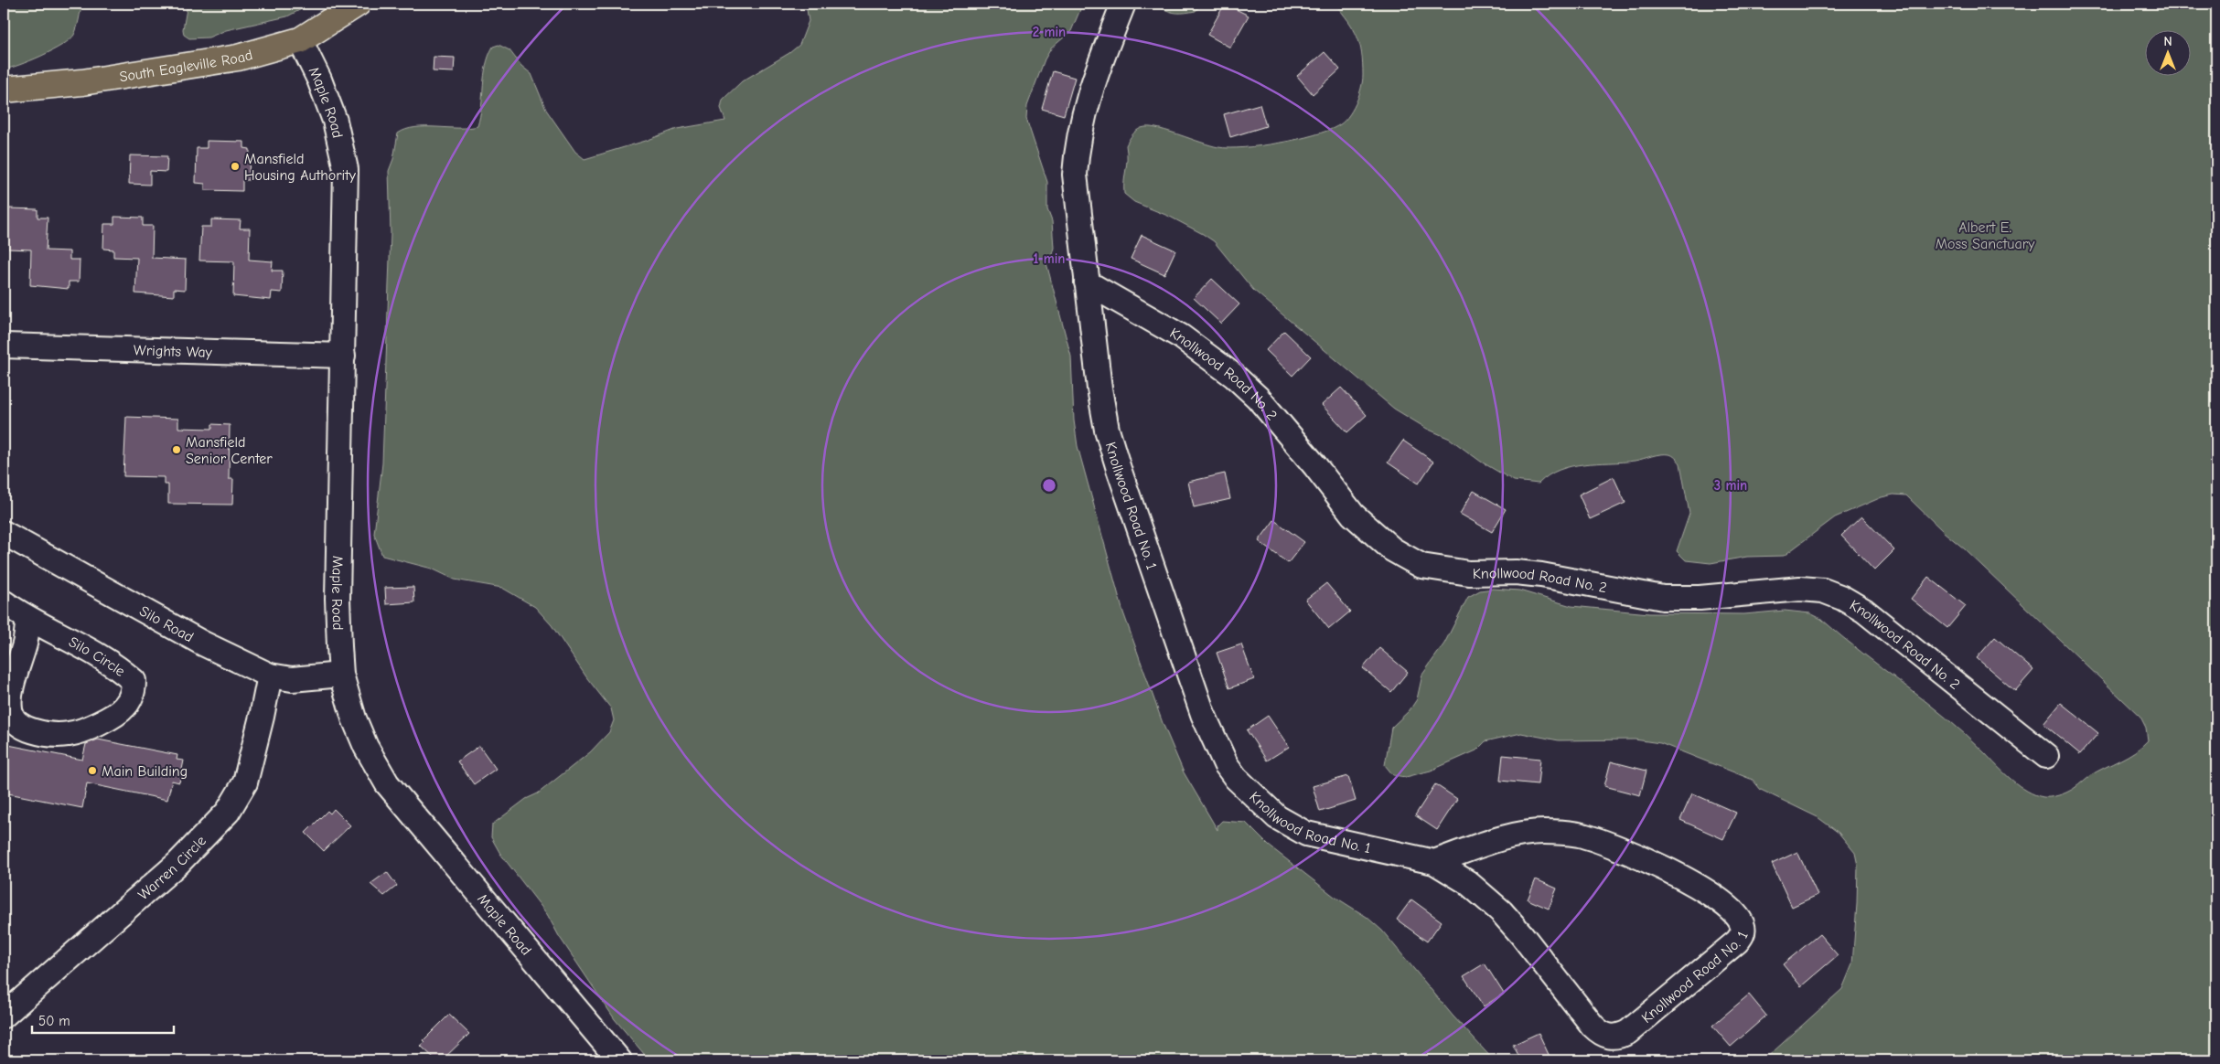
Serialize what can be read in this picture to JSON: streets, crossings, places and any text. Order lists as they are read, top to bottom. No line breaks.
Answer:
{"streets":{"main road":["South Eagleville Road"],"street":["Maple Road","Wrights Way","Knollwood Road No. 2","Knollwood Road No. 1","Silo Road","Silo Circle","Warren Circle"]},"crossings":[["South Eagleville Road","Maple Road"],["Maple Road","Wrights Way"],["Maple Road","Silo Road"],["Knollwood Road No. 2","Knollwood Road No. 1"],["Silo Road","Warren Circle"]],"parks":["Albert E. Moss Sanctuary"],"places":["Mansfield Housing Authority","Mansfield Senior Center","Main Building"],"scale_bar":"50 m","north":"top","rings":["2 min","1 min","3 min"]}
